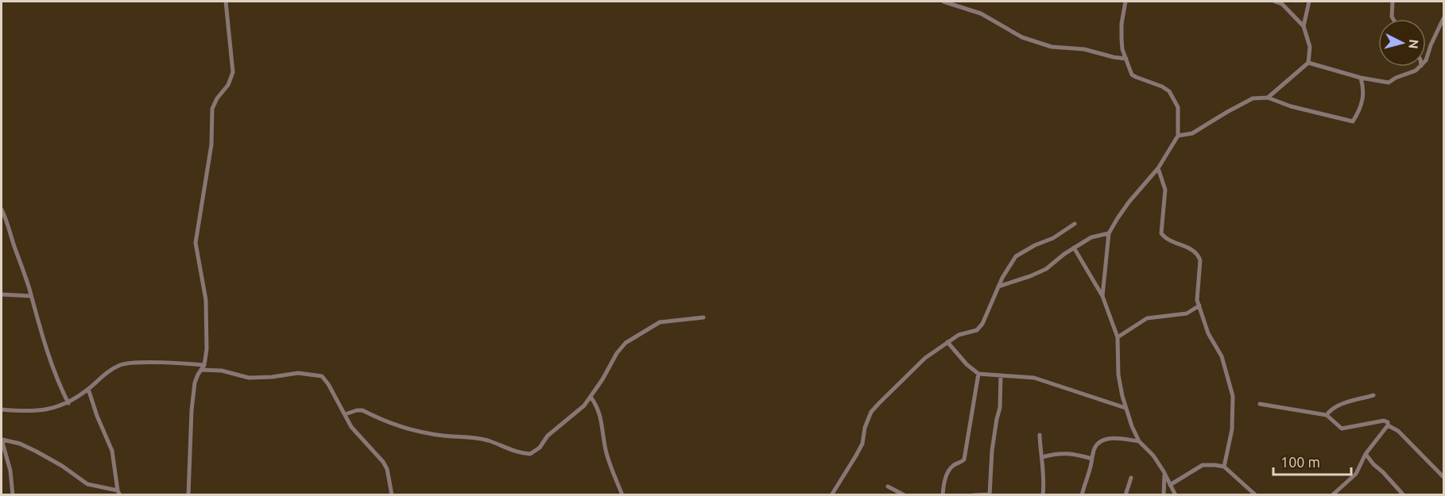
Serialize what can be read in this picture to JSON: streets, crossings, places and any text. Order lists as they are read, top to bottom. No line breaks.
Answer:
{"scale_bar":"100 m","north":"right"}
